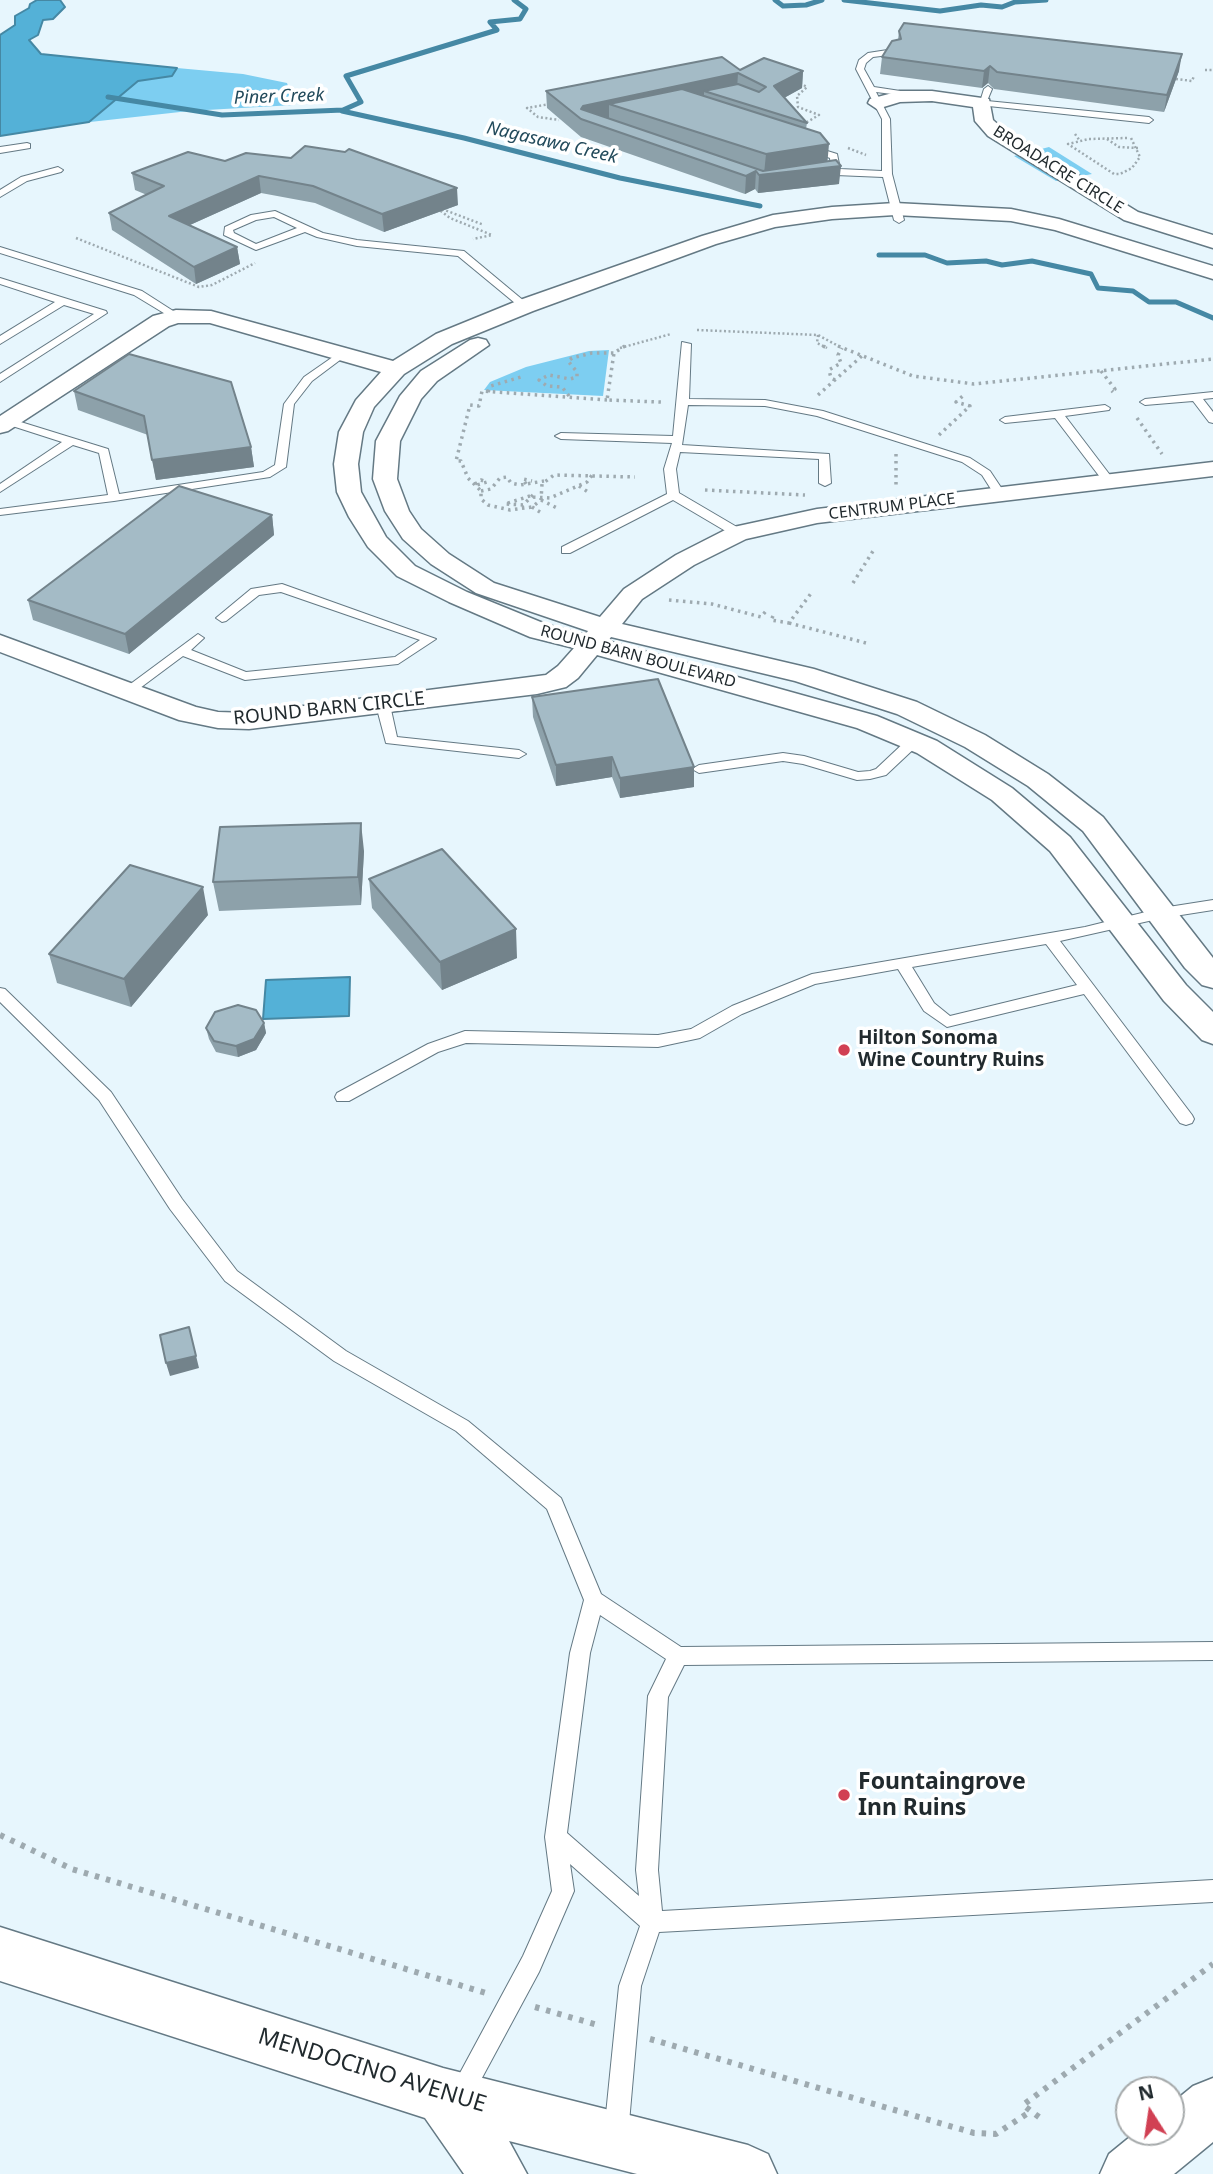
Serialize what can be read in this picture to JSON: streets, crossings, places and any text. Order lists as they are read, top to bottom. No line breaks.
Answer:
{"streets":{"main road":["MENDOCINO AVENUE"],"street":["BROADACRE CIRCLE","CENTRUM PLACE","ROUND BARN BOULEVARD","ROUND BARN CIRCLE"]},"crossings":[["CENTRUM PLACE","ROUND BARN BOULEVARD"],["CENTRUM PLACE","ROUND BARN CIRCLE"],["ROUND BARN BOULEVARD","ROUND BARN CIRCLE"]],"water":["Piner Creek","Nagasawa Creek"],"places":["Hilton Sonoma Wine Country Ruins","Fountaingrove Inn Ruins"],"north":"top"}
